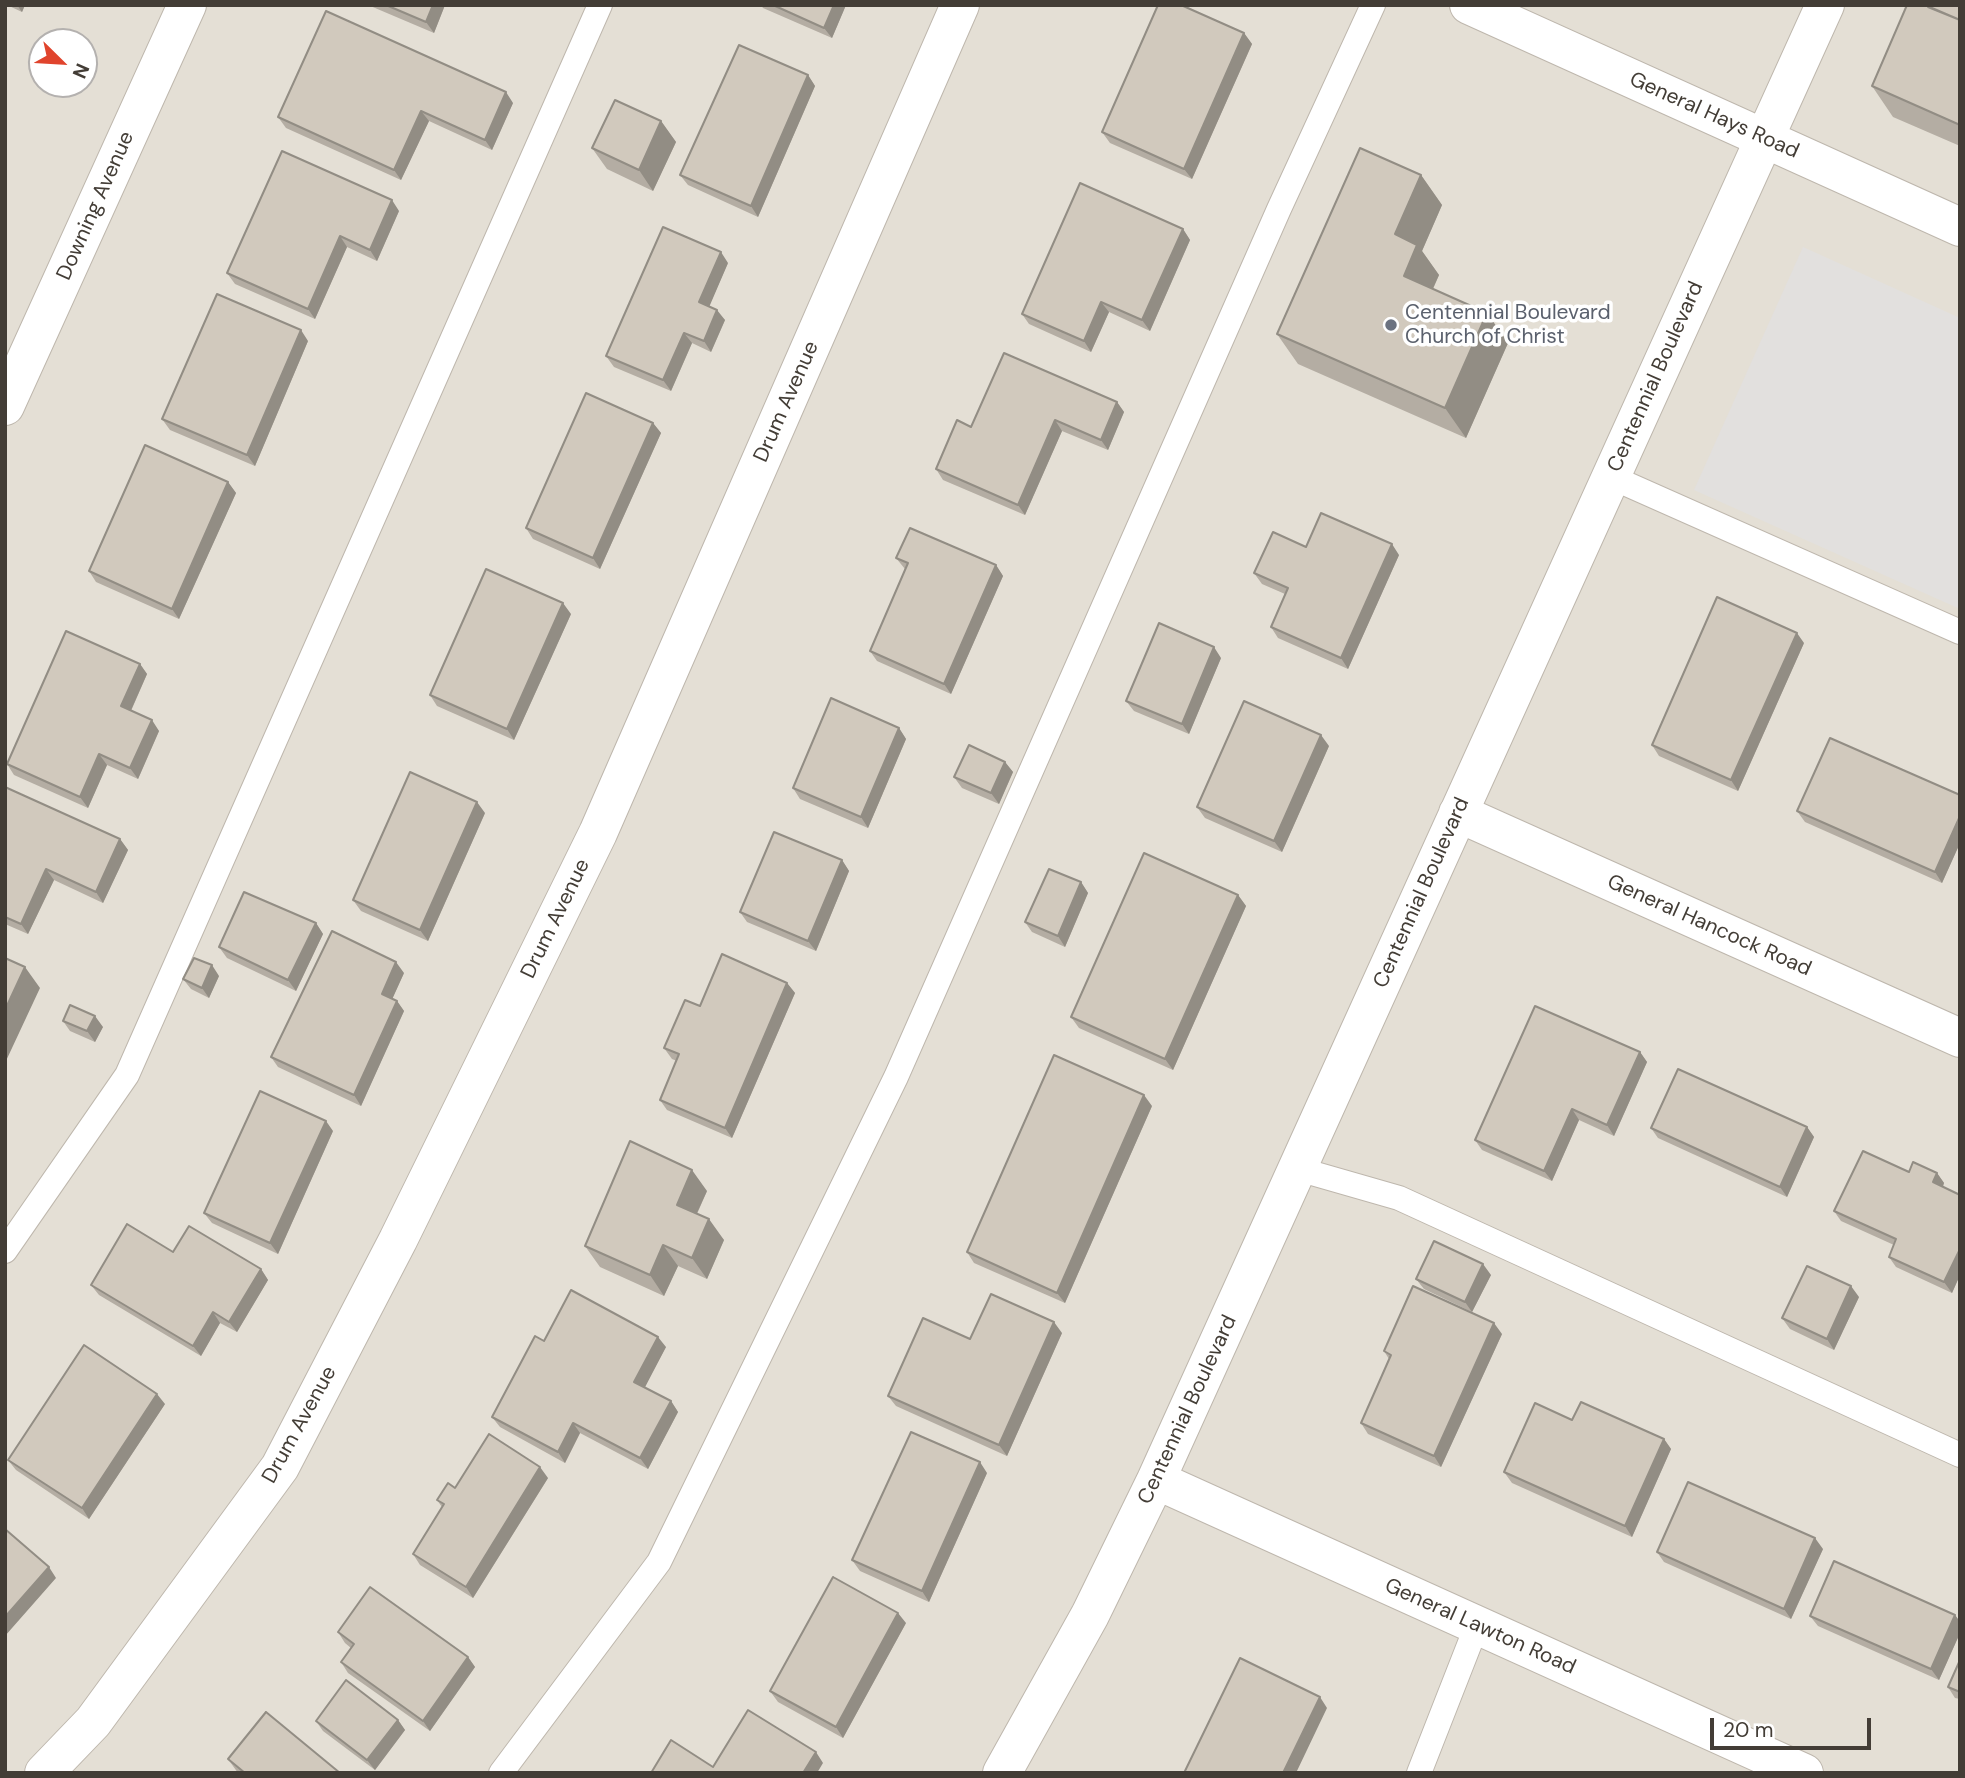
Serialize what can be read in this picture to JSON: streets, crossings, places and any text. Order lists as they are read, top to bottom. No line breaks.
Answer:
{"streets":{"street":["General Hays Road","Downing Avenue","Centennial Boulevard","Drum Avenue","General Hancock Road","General Lawton Road"]},"crossings":[["General Hays Road","Centennial Boulevard"],["Centennial Boulevard","General Hancock Road"],["Centennial Boulevard","General Lawton Road"]],"places":["Centennial Boulevard Church of Christ"],"scale_bar":"20 m","north":"bottom right"}
